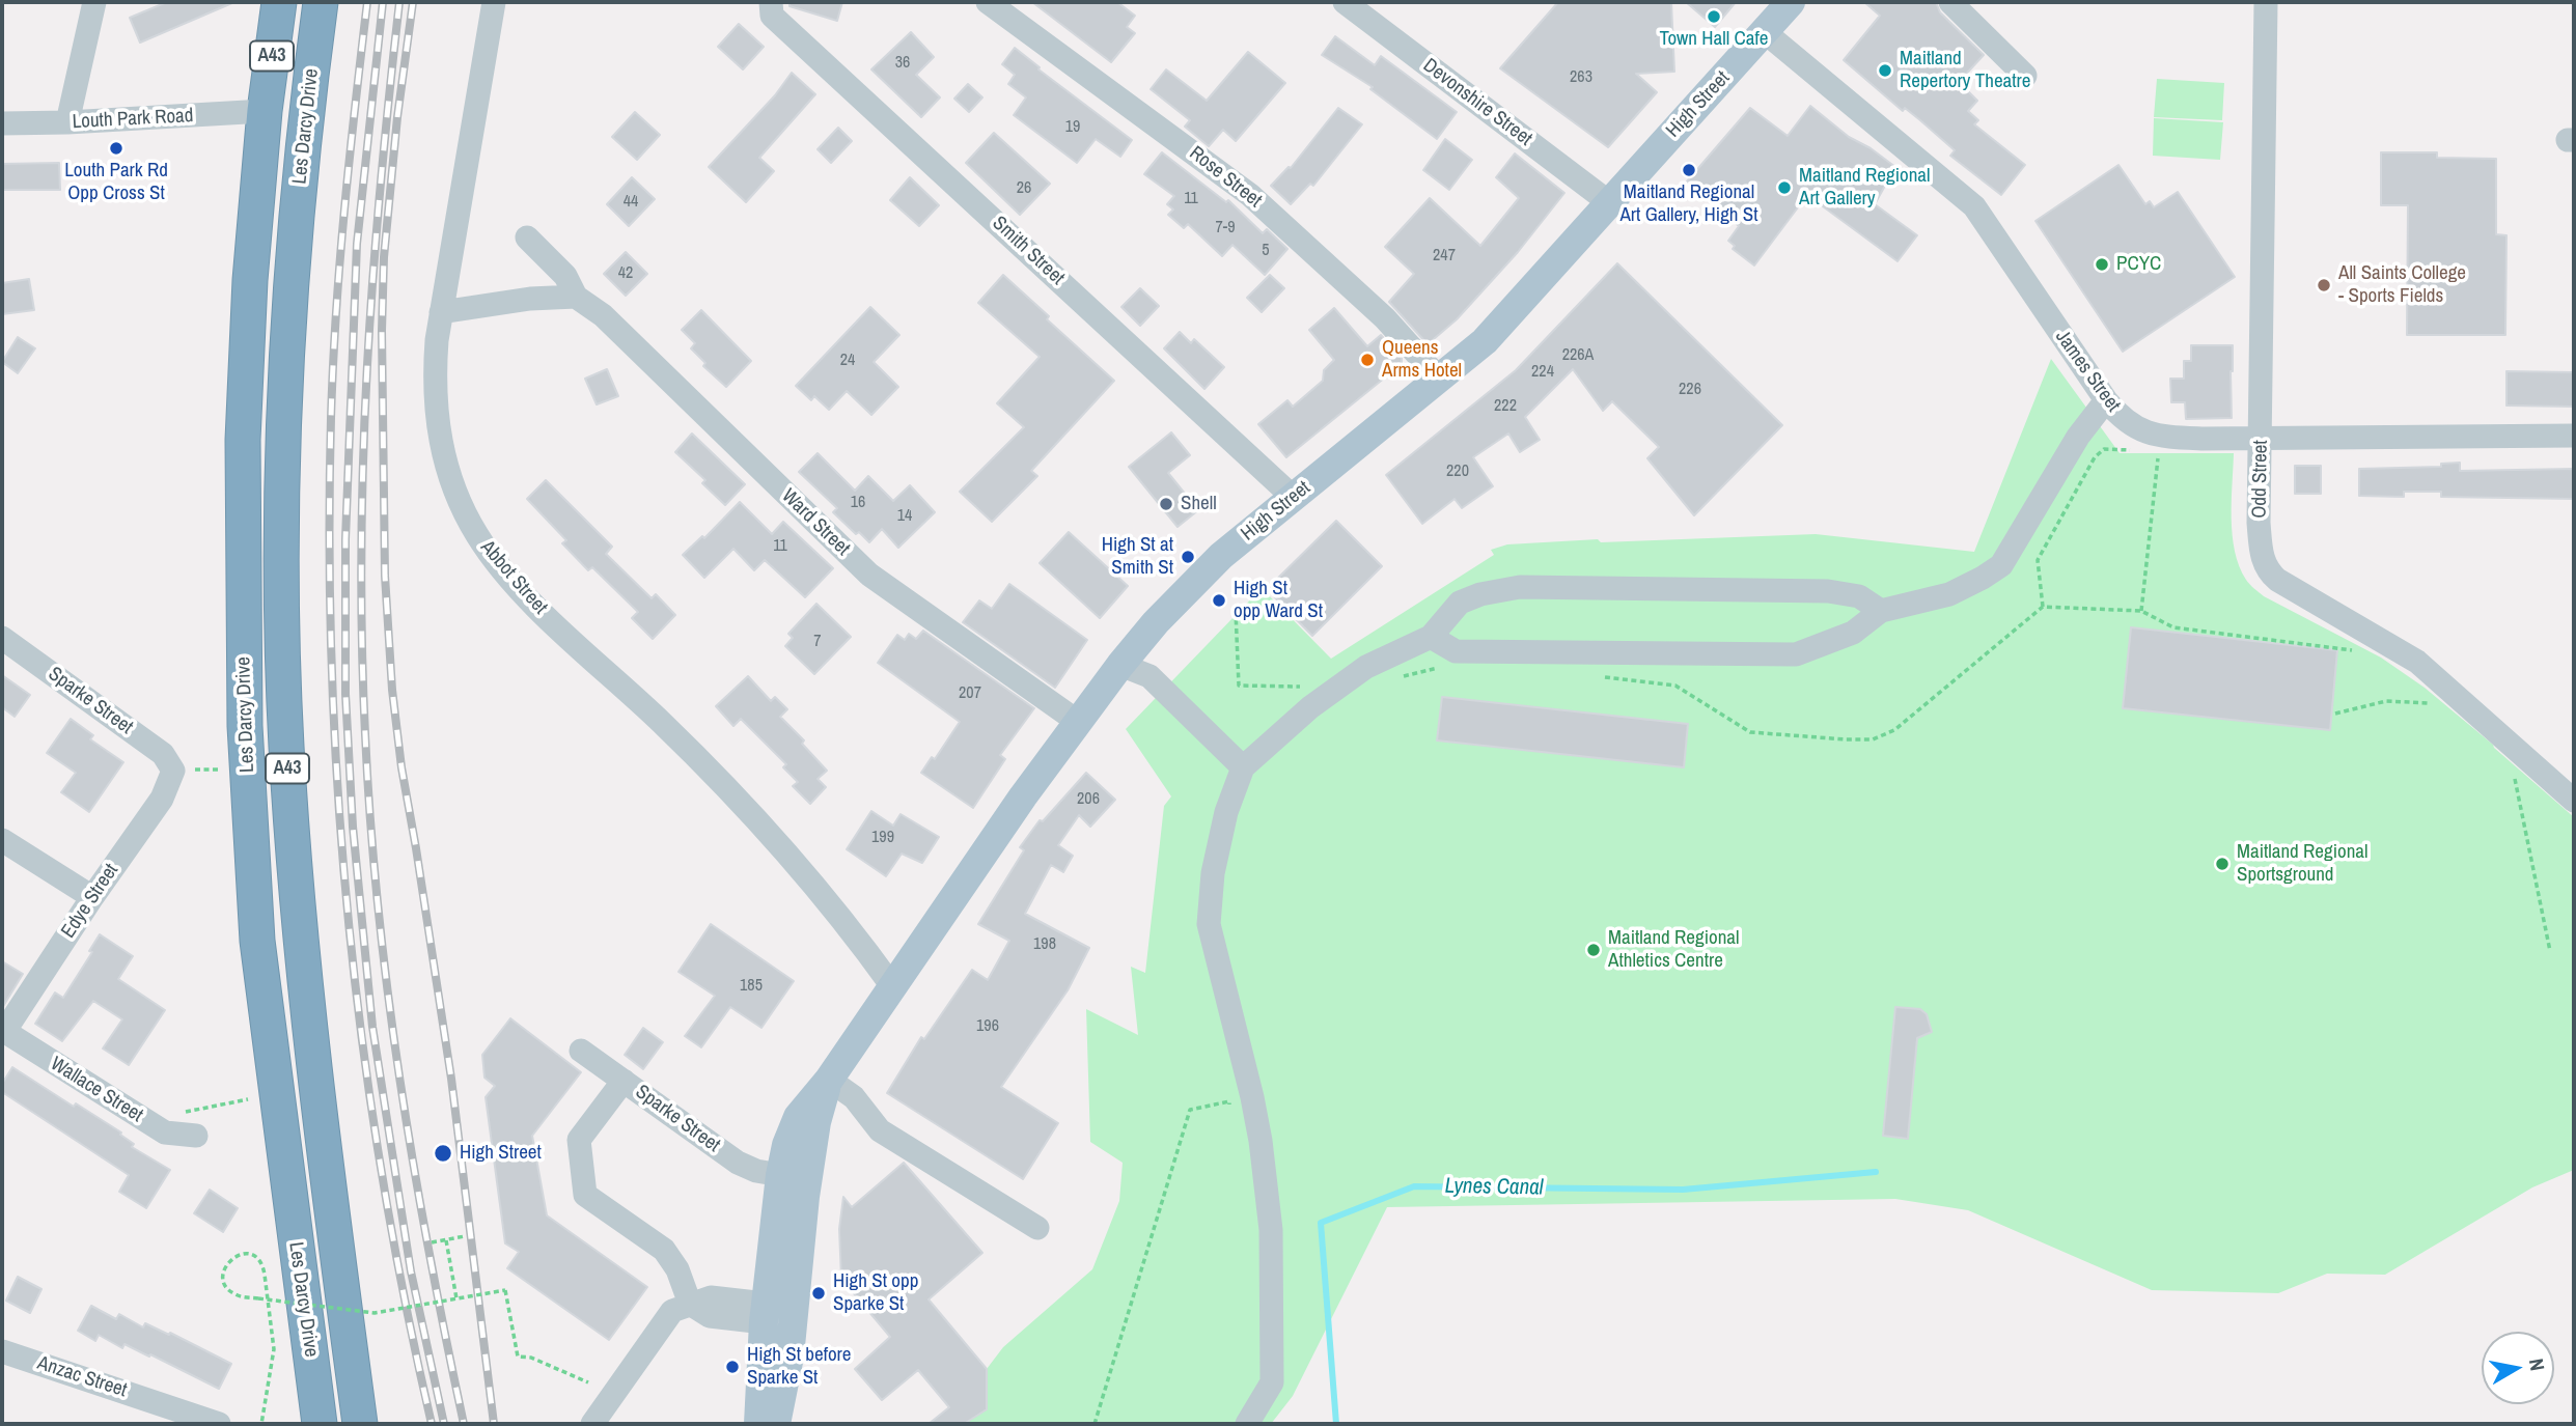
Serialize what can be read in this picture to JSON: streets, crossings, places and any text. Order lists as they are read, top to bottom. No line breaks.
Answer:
{"streets":{"highway":["A43","Les Darcy Drive"],"main road":["High Street"],"street":["Devonshire Street","Louth Park Road","Rose Street","Smith Street","James Street","Odd Street","Ward Street","Abbot Street","Sparke Street","Edye Street","Wallace Street","Anzac Street"]},"crossings":[["Devonshire Street","High Street"],["High Street","Rose Street"],["High Street","Smith Street"],["High Street","James Street"],["High Street","Ward Street"],["High Street","Abbot Street"],["High Street","Sparke Street"],["Louth Park Road","Les Darcy Drive"],["James Street","Odd Street"],["Sparke Street","Edye Street"],["Edye Street","Wallace Street"]],"water":["Lynes Canal"],"places":["Town Hall Cafe","Maitland Repertory Theatre","Louth Park Rd Opp Cross St","Maitland Regional Art Gallery, High St","Maitland Regional Art Gallery","PCYC","All Saints College - Sports Fields","Queens Arms Hotel","Shell","High St at Smith St","High St opp Ward St","Maitland Regional Sportsground","Maitland Regional Athletics Centre","High Street","High St opp Sparke St","High St before Sparke St"],"house_numbers":["36","263","19","26","11","44","7-9","5","247","42","226A","24","224","226","222","220","16","14","11","7","207","206","199","198","185","196"],"north":"right"}
